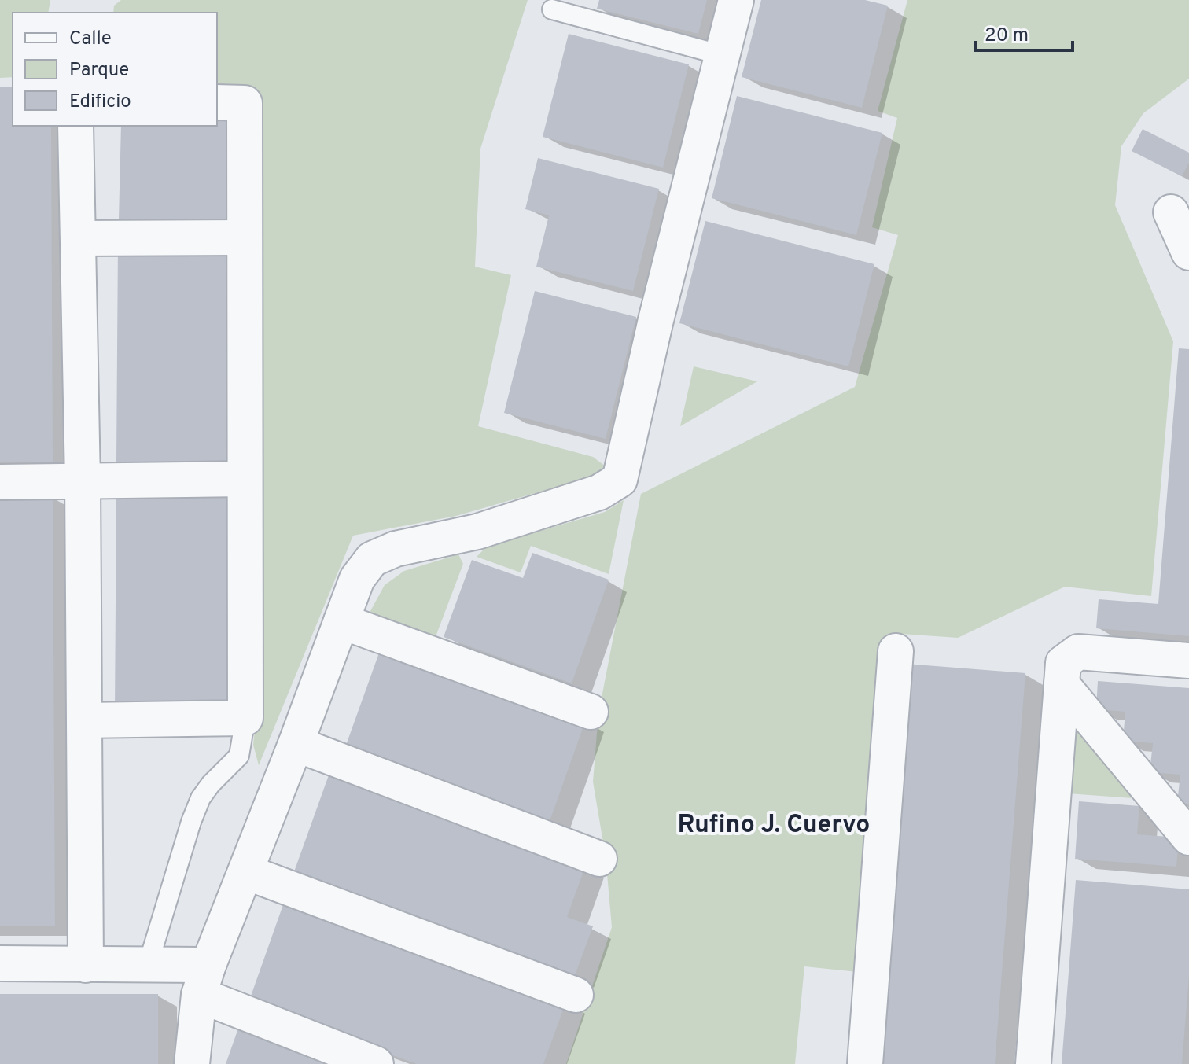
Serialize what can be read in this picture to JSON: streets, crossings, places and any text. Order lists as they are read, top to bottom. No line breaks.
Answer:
{"districts":["Rufino J. Cuervo"],"legend":["Calle","Parque","Edificio"],"scale_bar":"20 m"}
